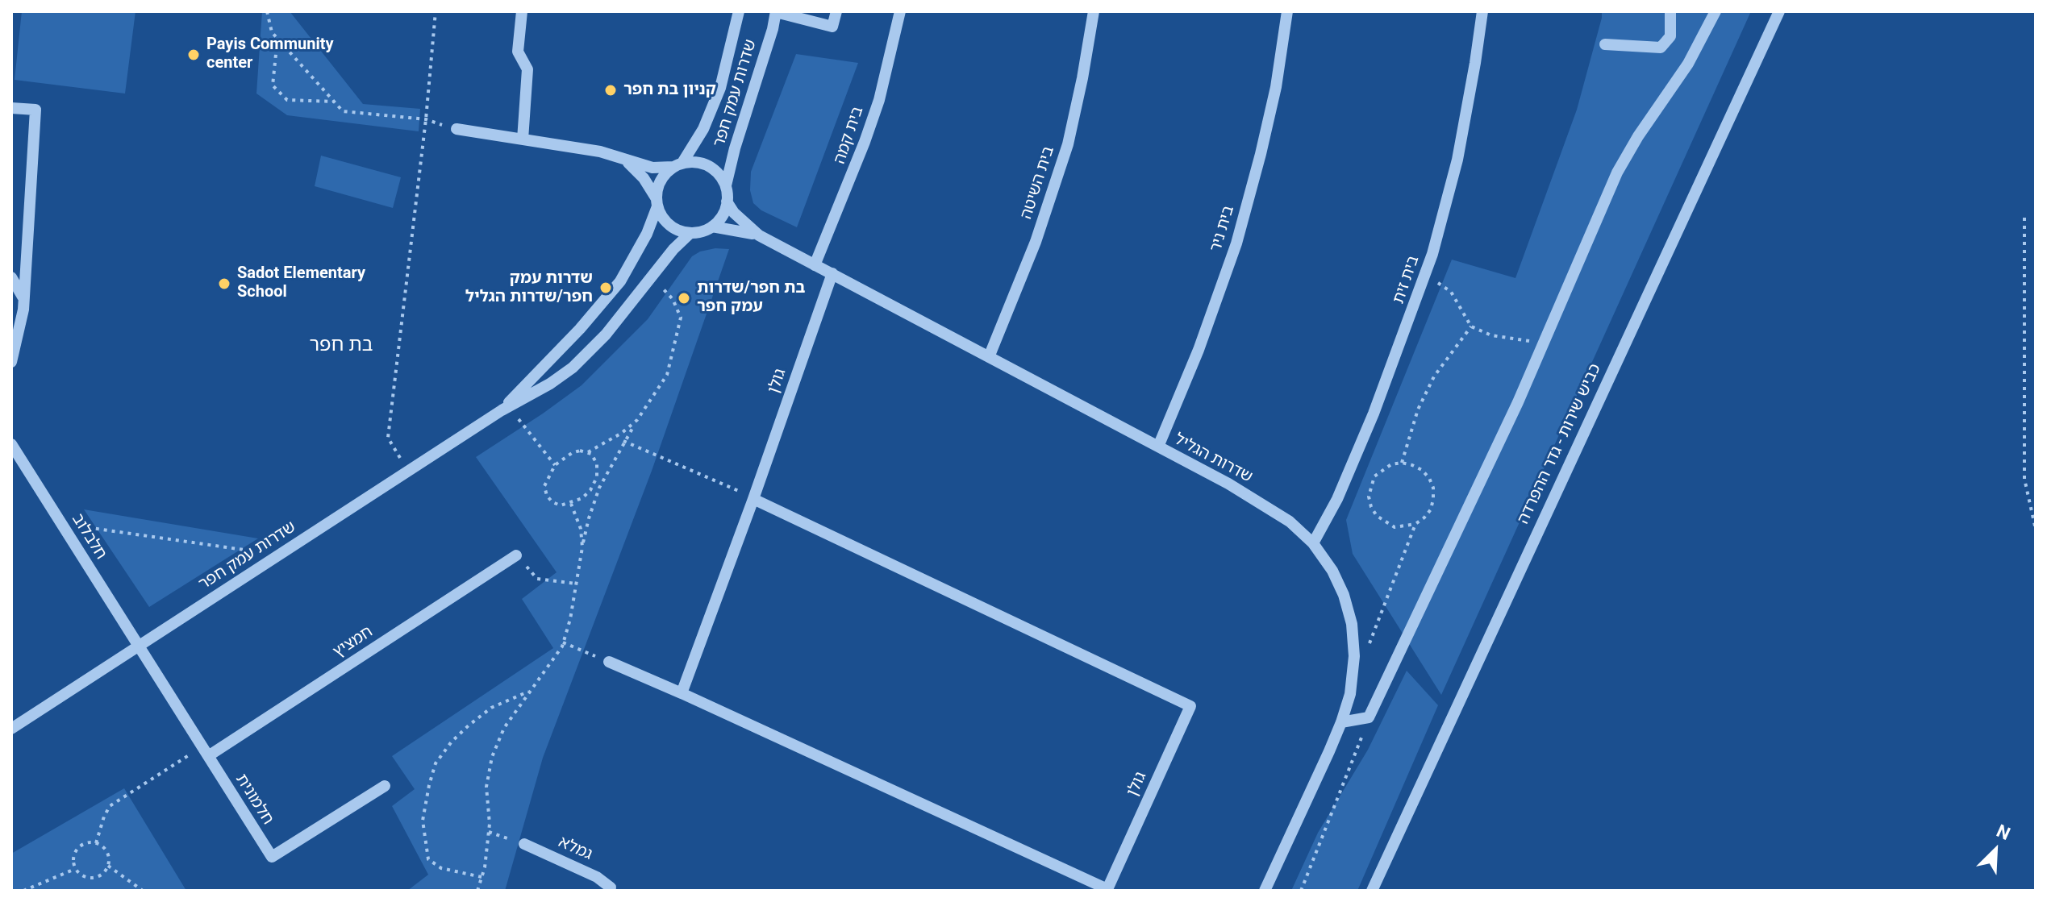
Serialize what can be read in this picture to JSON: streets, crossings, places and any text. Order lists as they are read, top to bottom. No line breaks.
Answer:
{"streets":{"street":["שדרות עמק חפר","בית קמה","בית השיטה","בית ניר","בית זית","גולן","כביש שירות - גדר ההפרדה","שדרות הגליל","חלבלוב","חמציץ","חלמונית","גמלא"]},"crossings":[["שדרות עמק חפר","שדרות הגליל"],["שדרות עמק חפר","חלבלוב"],["שדרות עמק חפר","חלמונית"],["בית קמה","שדרות הגליל"],["בית השיטה","שדרות הגליל"],["בית ניר","שדרות הגליל"],["בית זית","שדרות הגליל"],["גולן","שדרות הגליל"],["חלבלוב","חלמונית"],["חמציץ","חלמונית"]],"districts":["בת חפר"],"places":["Payis Community center","קניון בת חפר","Sadot Elementary School","שדרות עמק חפר/שדרות הגליל","בת חפר/שדרות עמק חפר"],"north":"top right"}
